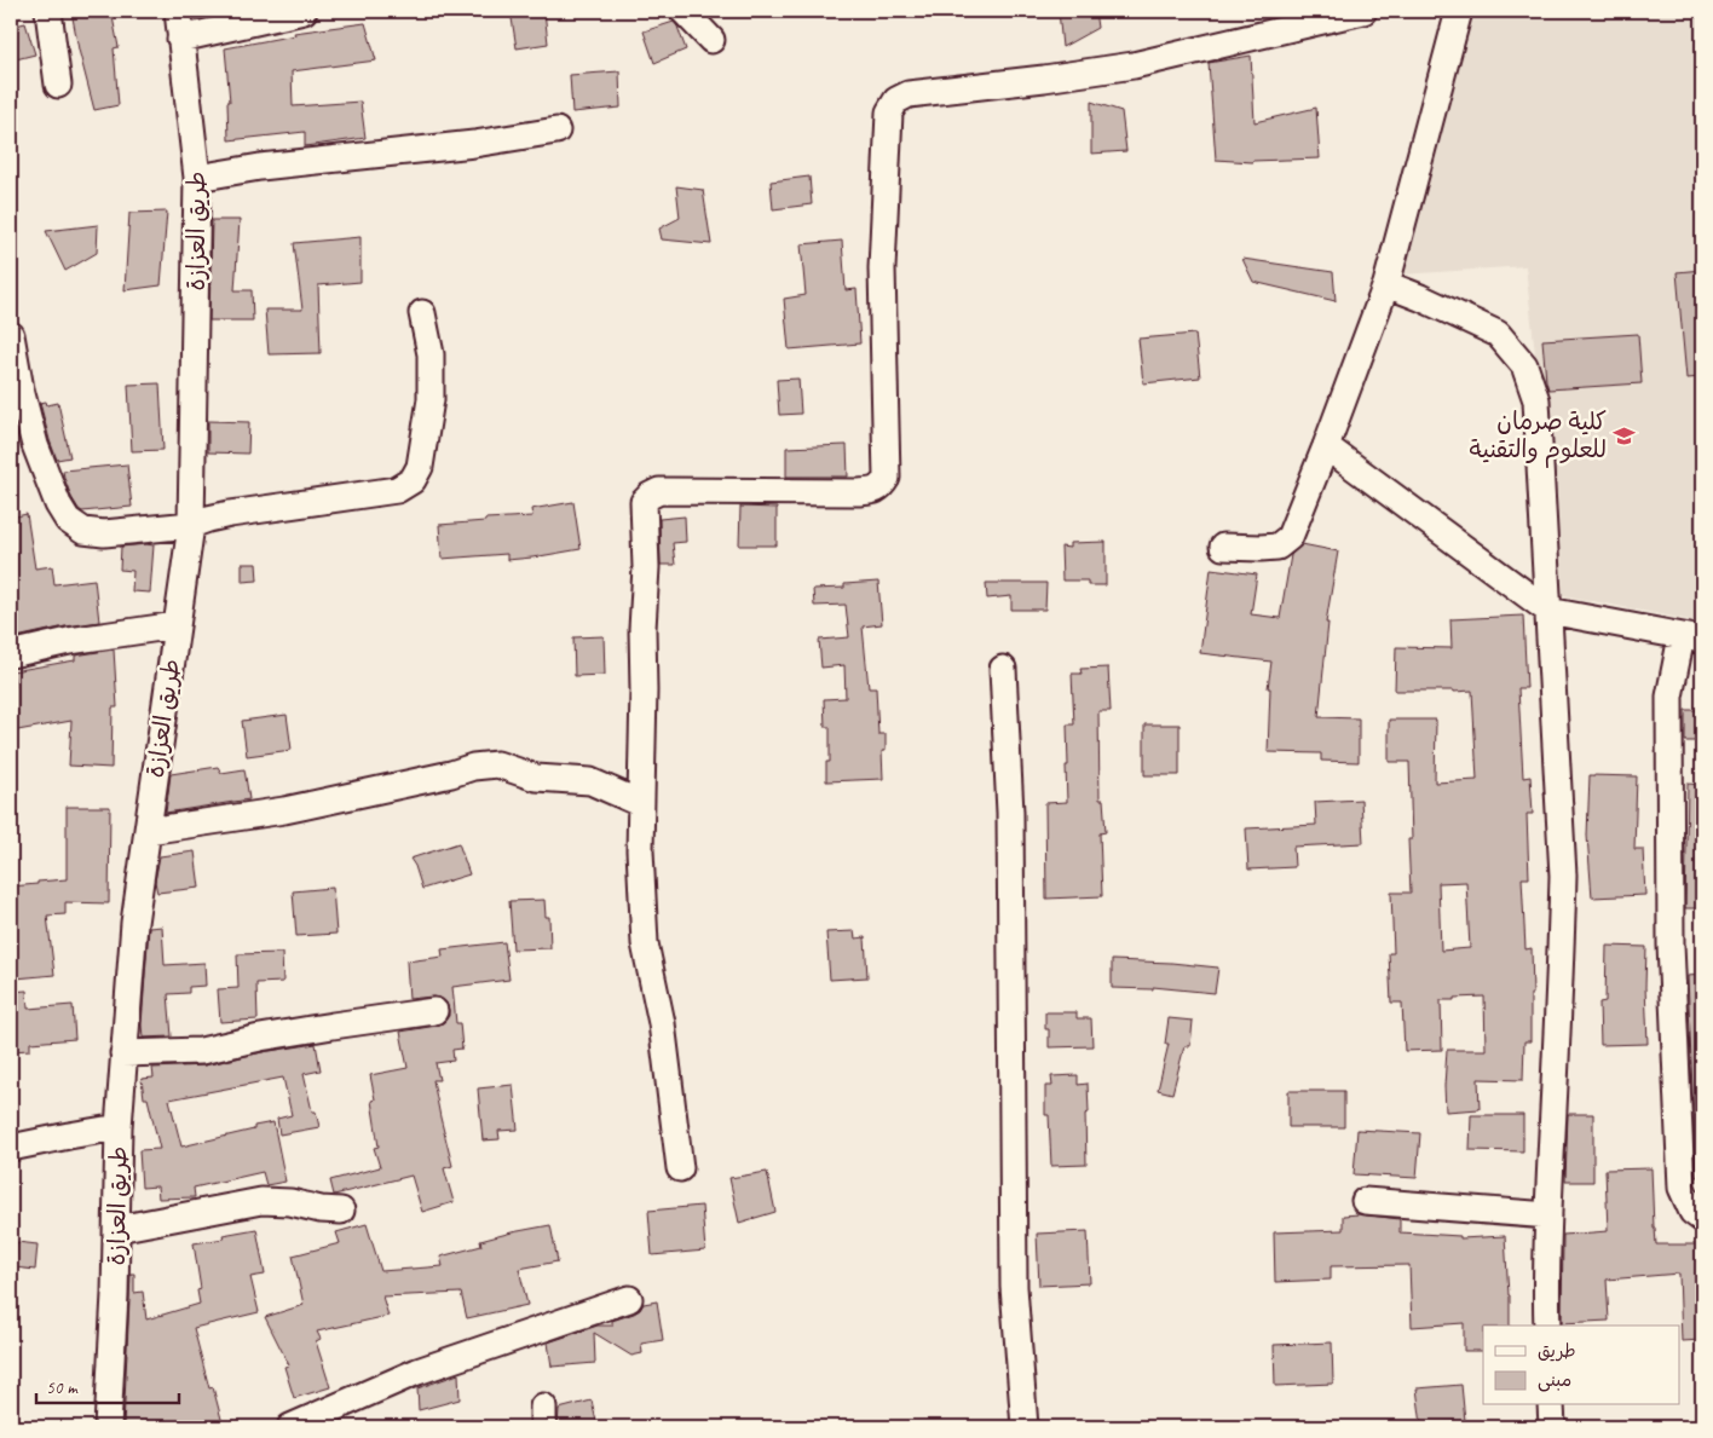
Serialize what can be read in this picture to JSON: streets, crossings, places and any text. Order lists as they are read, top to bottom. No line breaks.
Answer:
{"streets":{"street":["طريق العزازة"]},"places":{"school or university":["كلية صرمان للعلوم والتقنية"]},"legend":["طريق","مبنى"],"scale_bar":"50 m"}
